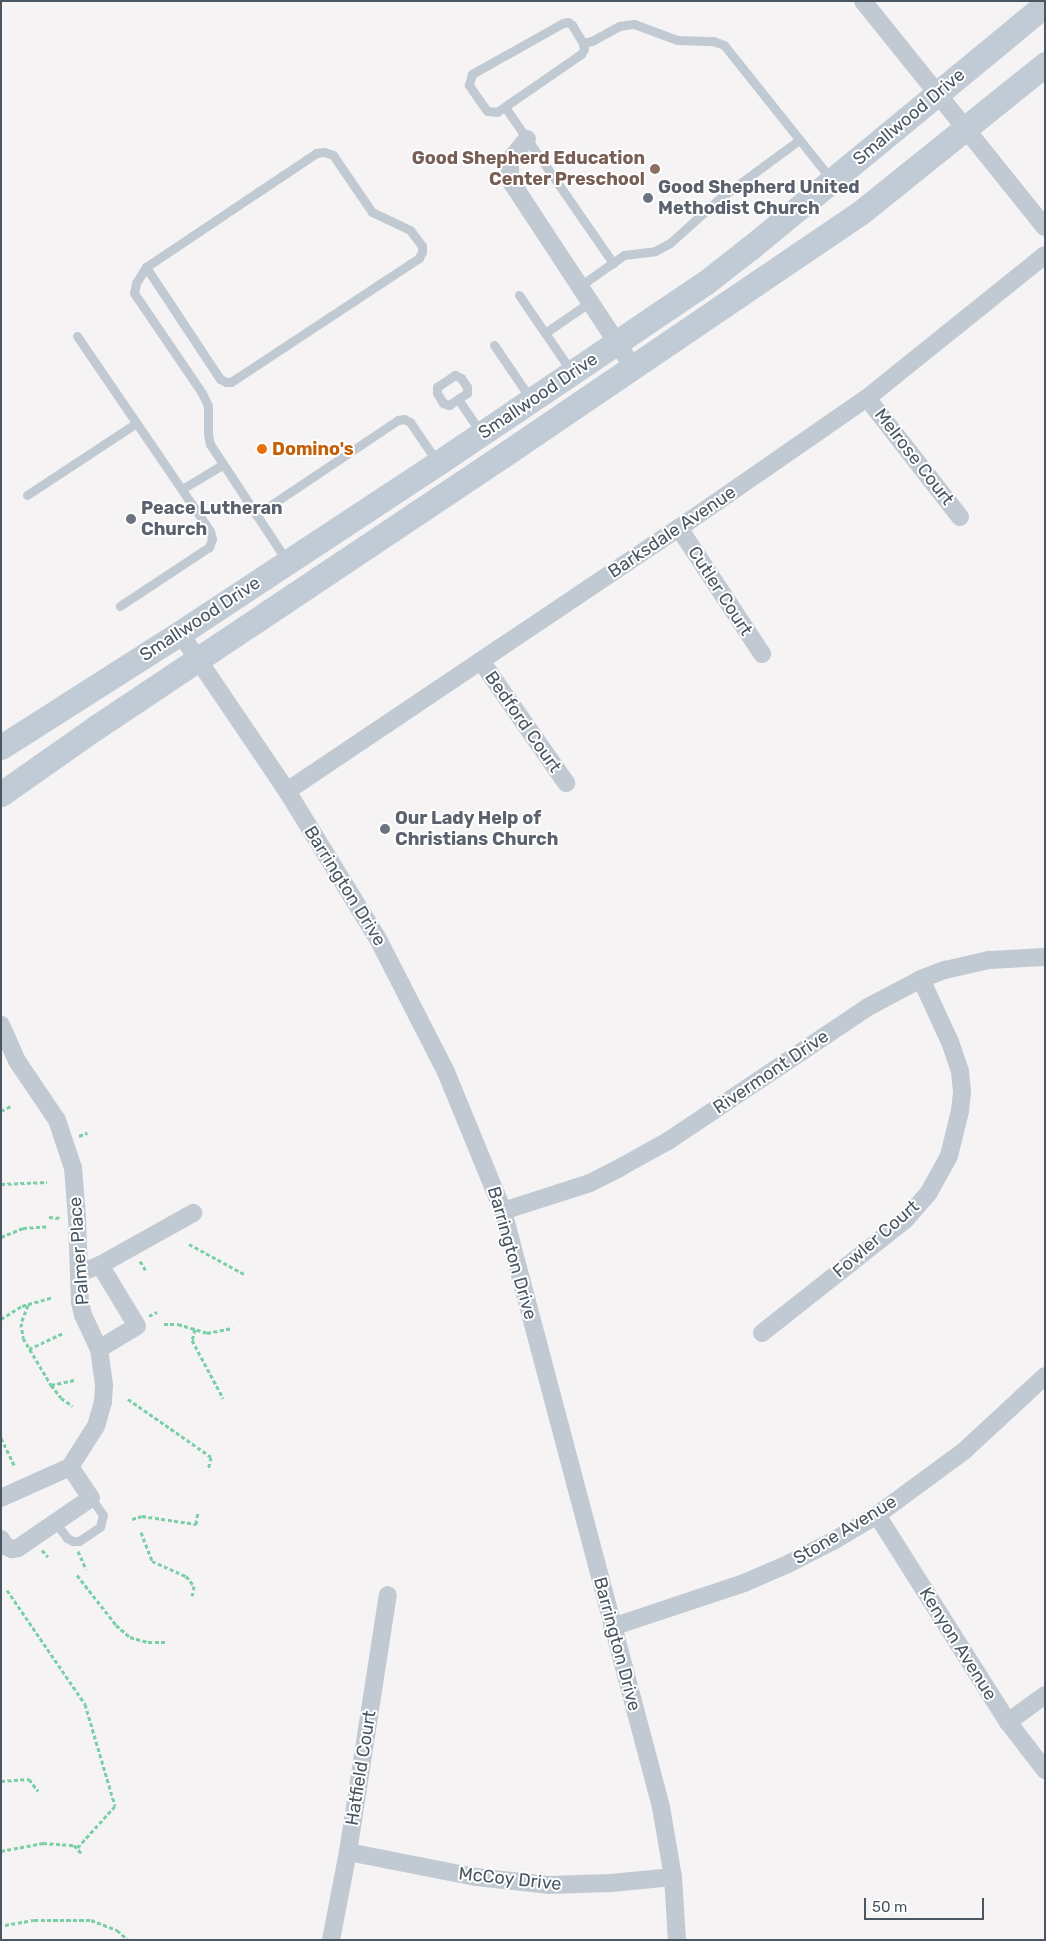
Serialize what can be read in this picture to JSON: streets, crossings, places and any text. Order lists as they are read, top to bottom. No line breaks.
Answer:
{"streets":{"main road":["Smallwood Drive"],"street":["Melrose Court","Barksdale Avenue","Cutler Court","Bedford Court","Barrington Drive","Rivermont Drive","Fowler Court","Palmer Place","Stone Avenue","Kenyon Avenue","Hatfield Court","McCoy Drive"]},"crossings":[["Smallwood Drive","Barrington Drive"],["Melrose Court","Barksdale Avenue"],["Barksdale Avenue","Cutler Court"],["Barksdale Avenue","Bedford Court"],["Barksdale Avenue","Barrington Drive"],["Barrington Drive","Rivermont Drive"],["Barrington Drive","Stone Avenue"],["Barrington Drive","McCoy Drive"],["Rivermont Drive","Fowler Court"],["Stone Avenue","Kenyon Avenue"],["Hatfield Court","McCoy Drive"]],"places":["Good Shepherd Education Center Preschool","Good Shepherd United Methodist Church","Domino's","Peace Lutheran Church","Our Lady Help of Christians Church"],"scale_bar":"50 m"}
